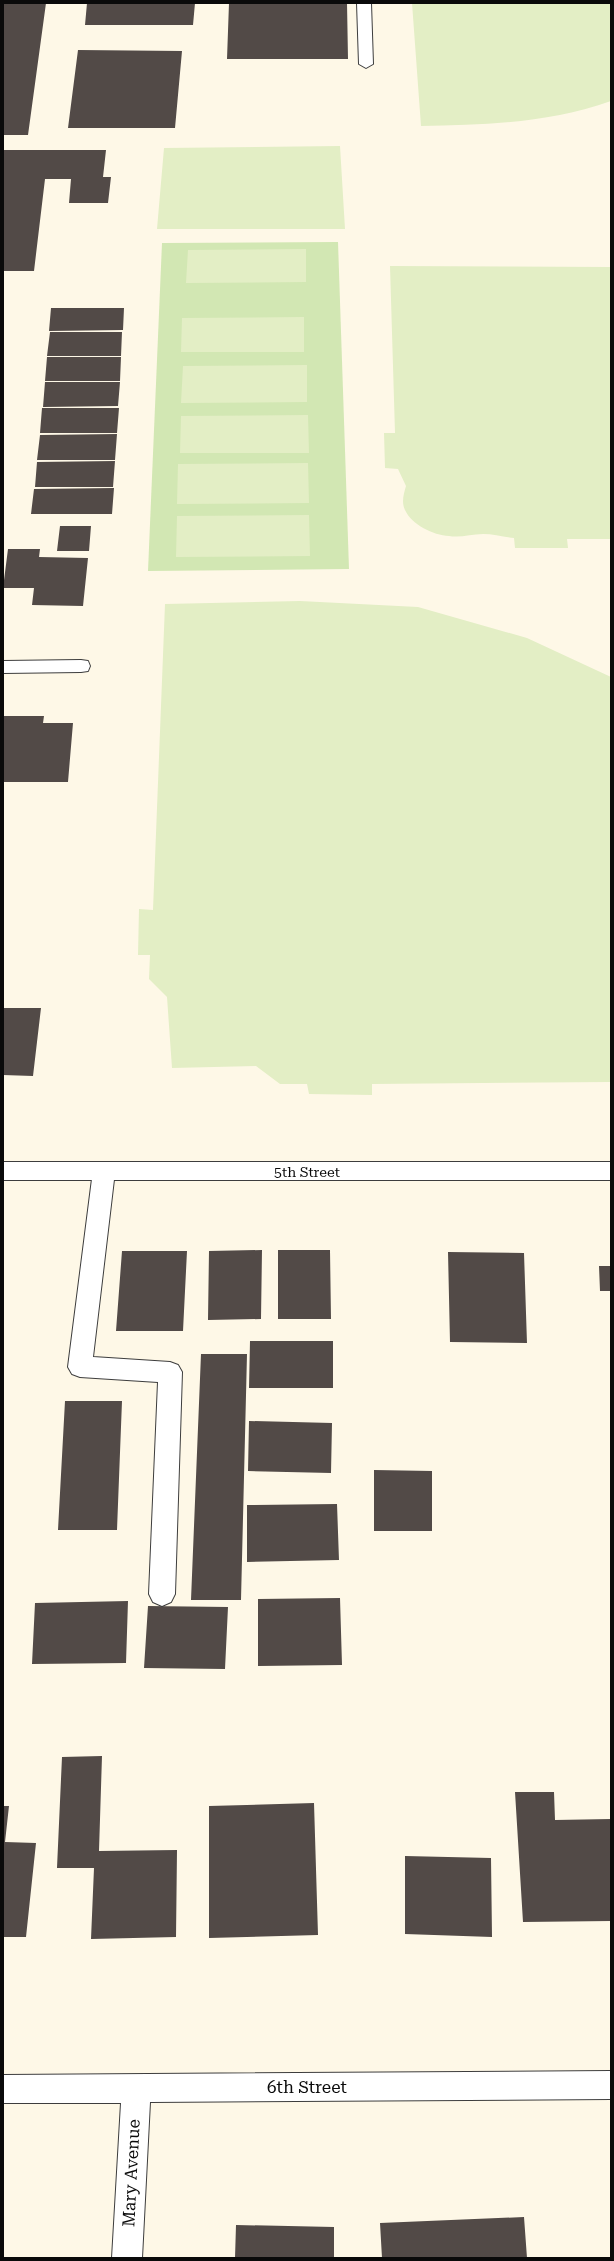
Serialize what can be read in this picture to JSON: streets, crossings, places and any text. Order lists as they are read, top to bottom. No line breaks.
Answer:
{"streets":{"street":["5th Street","6th Street","Mary Avenue"]},"crossings":[["6th Street","Mary Avenue"]]}
